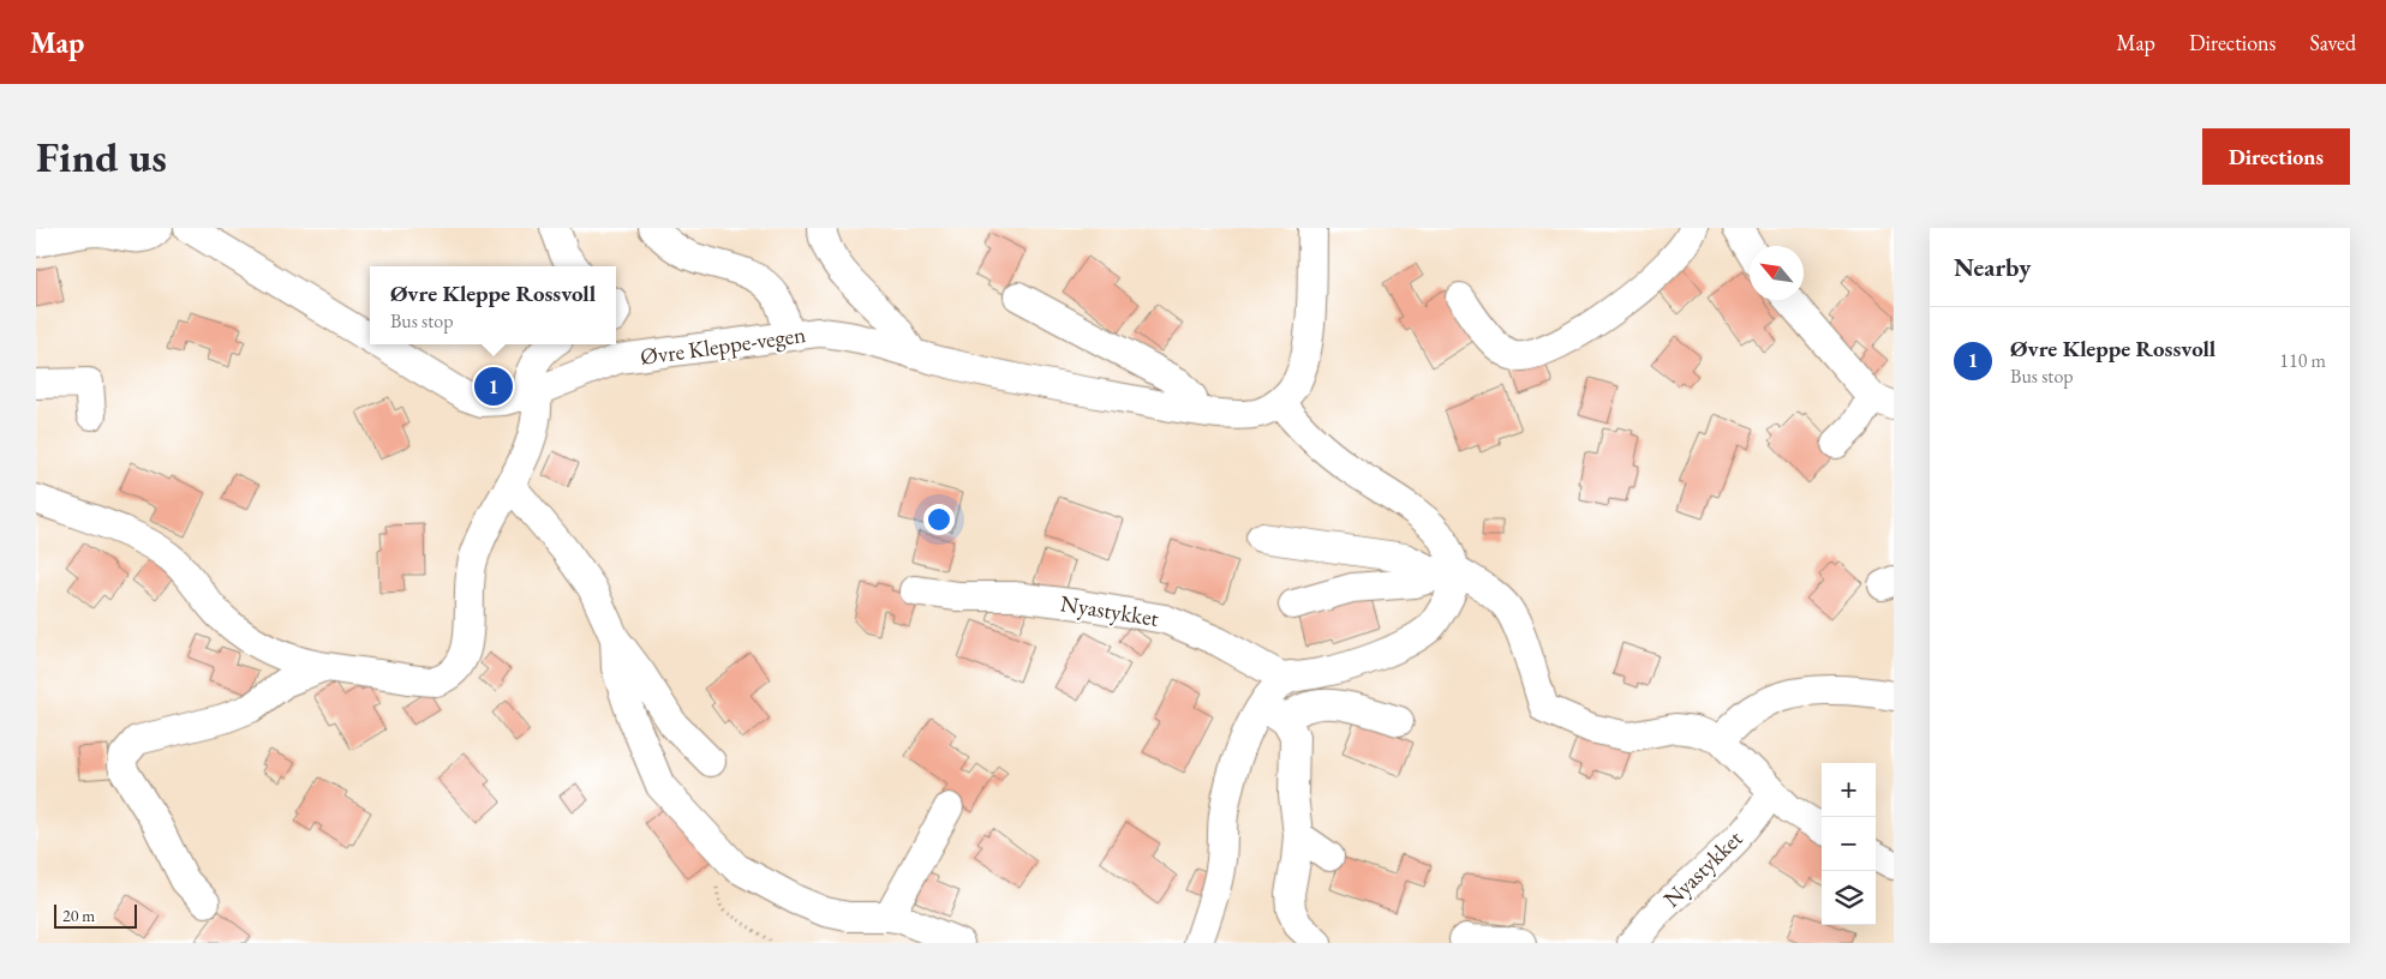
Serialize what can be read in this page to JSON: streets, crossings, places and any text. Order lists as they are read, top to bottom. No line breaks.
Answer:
{"streets":{"street":["Øvre Kleppe-vegen","Nyastykket"]},"scale_bar":"20 m","north":"top left","page":{"header":"Map","nav":["Map","Directions","Saved"],"buttons":"Directions","title":"Find us","heading":"Nearby","popup":["Øvre Kleppe Rossvoll","Bus stop"],"list":[{"mark":"1","name":"Øvre Kleppe Rossvoll","note":"Bus stop","value":"110 m"}],"pins":"1","map_buttons":["+","−"],"scale":"20 m"}}
